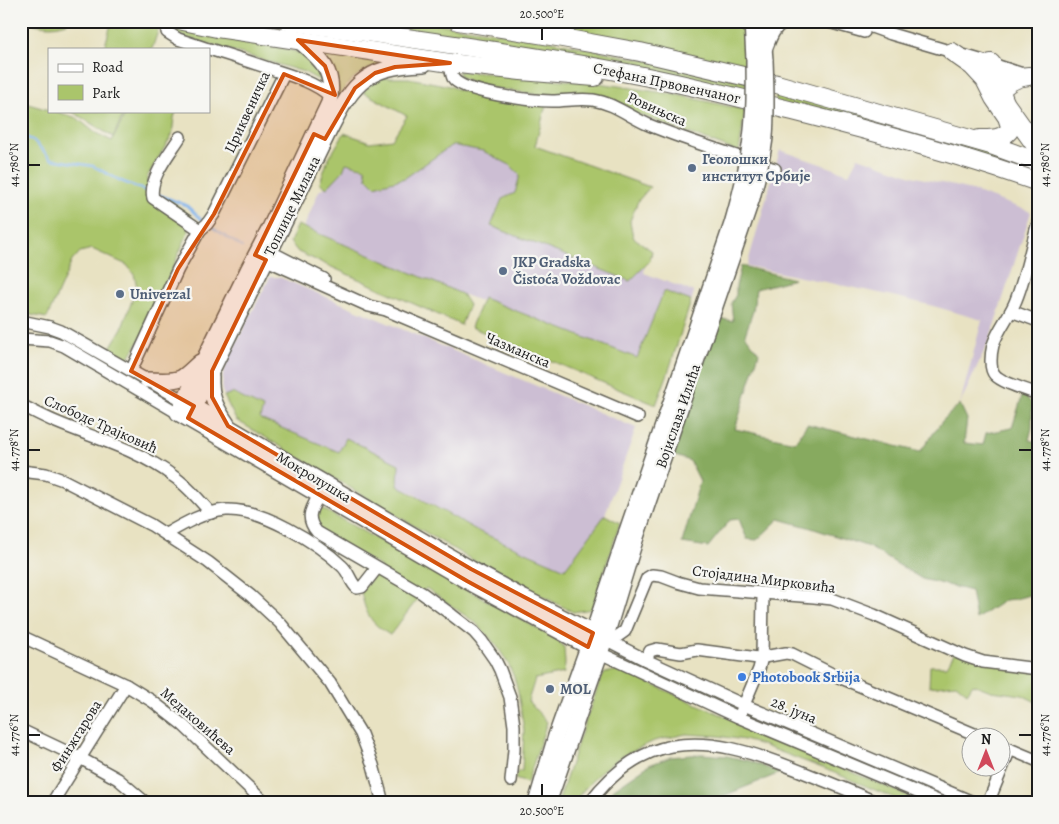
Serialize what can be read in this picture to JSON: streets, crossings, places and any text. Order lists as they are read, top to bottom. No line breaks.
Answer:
{"streets":{"highway":["Стефана Првовенчаног"],"main road":["Топлице Милана","Војислава Илића","Мокролушка"],"street":["Ровињска","Цриквеничка","Чазманска","Слободе Трајковић","Стојадина Мирковића","28. јуна","Медаковићева","Финжгарова"]},"crossings":[["Ровињска","Топлице Милана"],["Цриквеничка","Мокролушка"],["Топлице Милана","Чазманска"],["Топлице Милана","Мокролушка"],["Војислава Илића","Мокролушка"],["Војислава Илића","Стојадина Мирковића"],["Војислава Илића","28. јуна"],["Мокролушка","Стојадина Мирковића"],["Мокролушка","28. јуна"],["Стојадина Мирковића","28. јуна"],["Медаковићева","Финжгарова"]],"places":["Геолошки институт Србије","JKP Gradska Čistoća Voždovac","Univerzal","Photobook Srbija","MOL"],"legend":["Road","Park"],"north":"top","coordinates":["20.500°E","44.780°N","44.778°N","44.776°N"]}
